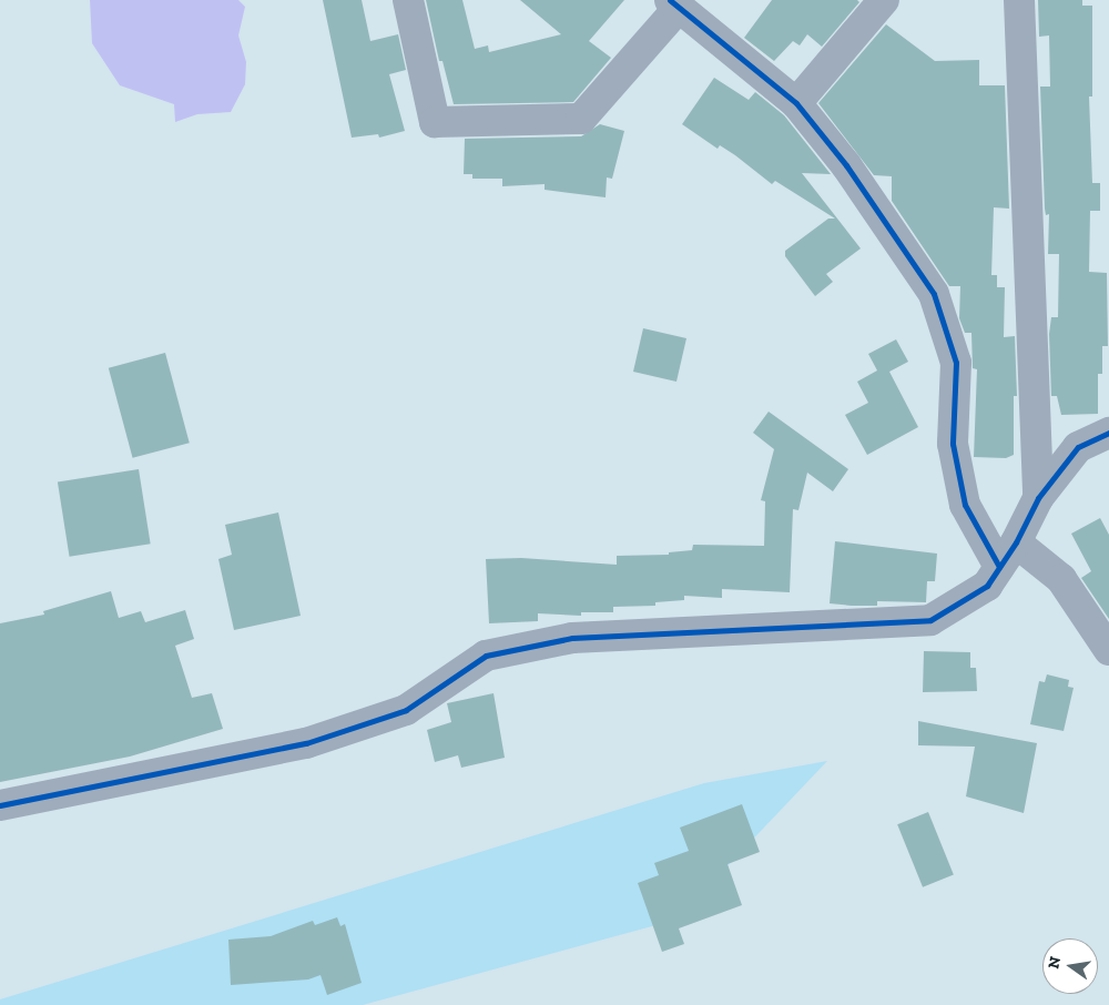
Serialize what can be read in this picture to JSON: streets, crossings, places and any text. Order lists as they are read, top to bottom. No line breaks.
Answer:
{"north":"left"}
